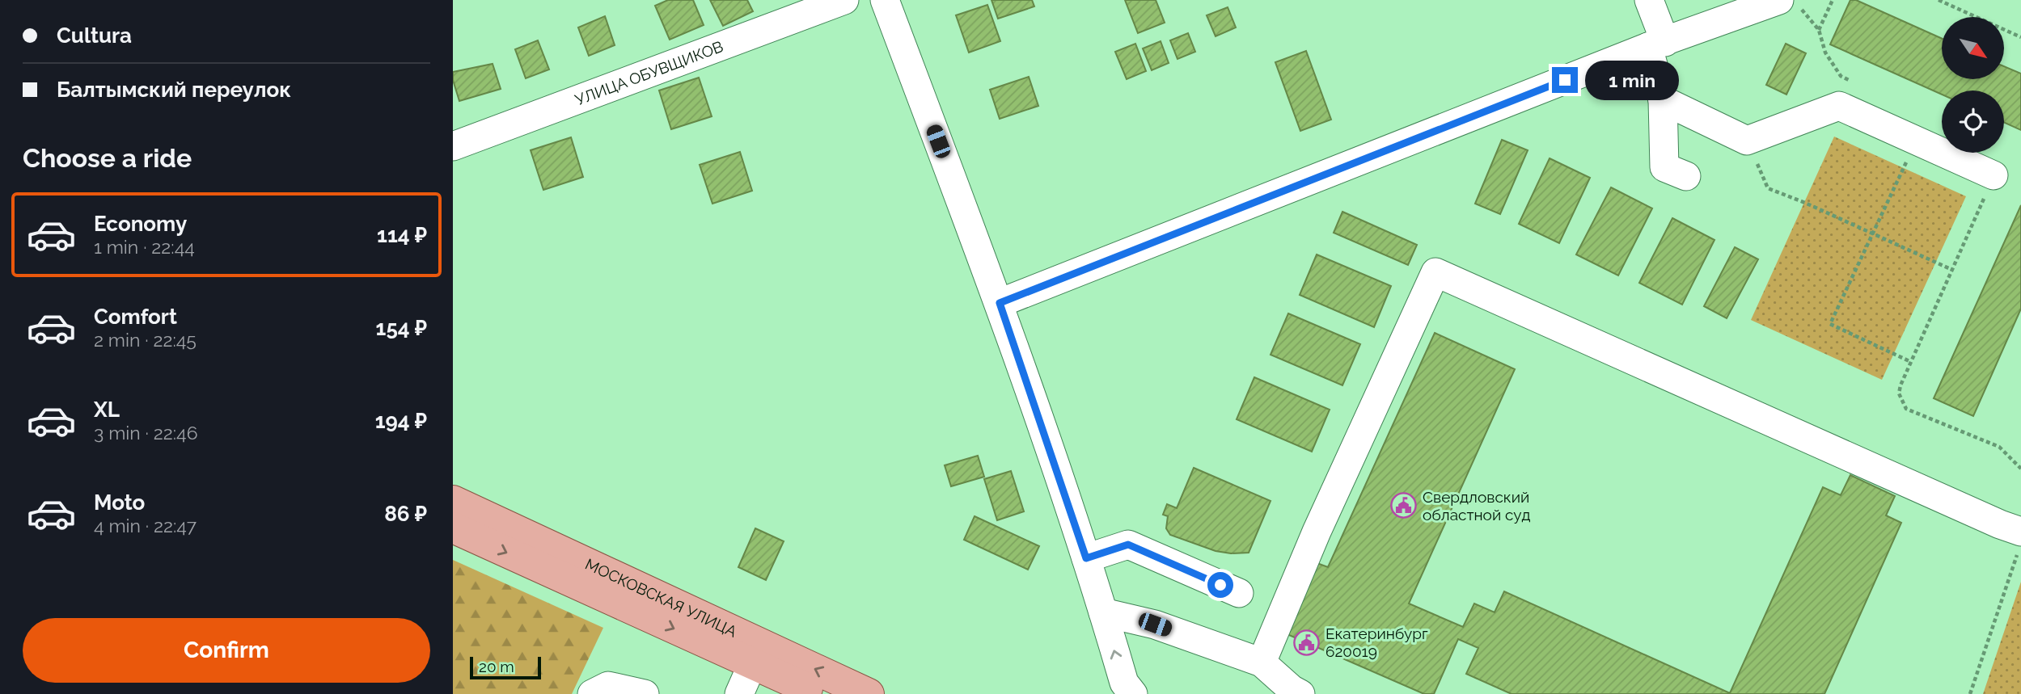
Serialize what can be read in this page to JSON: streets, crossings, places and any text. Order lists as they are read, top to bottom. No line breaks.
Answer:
{"streets":{"main road":["МОСКОВСКАЯ УЛИЦА"],"street":["УЛИЦА ОБУВЩИКОВ"]},"places":{"public building":["Свердловский областной суд","Екатеринбург 620019"]},"scale_bar":"20 m","north":"bottom right","page":{"banner":["Cultura","Балтымский переулок"],"bubble":"1 min","heading":"Choose a ride","list":[{"name":"Economy","note":"1 min · 22:44","value":"114 ₽"},{"name":"Comfort","note":"2 min · 22:45","value":"154 ₽"},{"name":"XL","note":"3 min · 22:46","value":"194 ₽"},{"name":"Moto","note":"4 min · 22:47","value":"86 ₽"}],"buttons":"Confirm","scale":"20 m"}}
